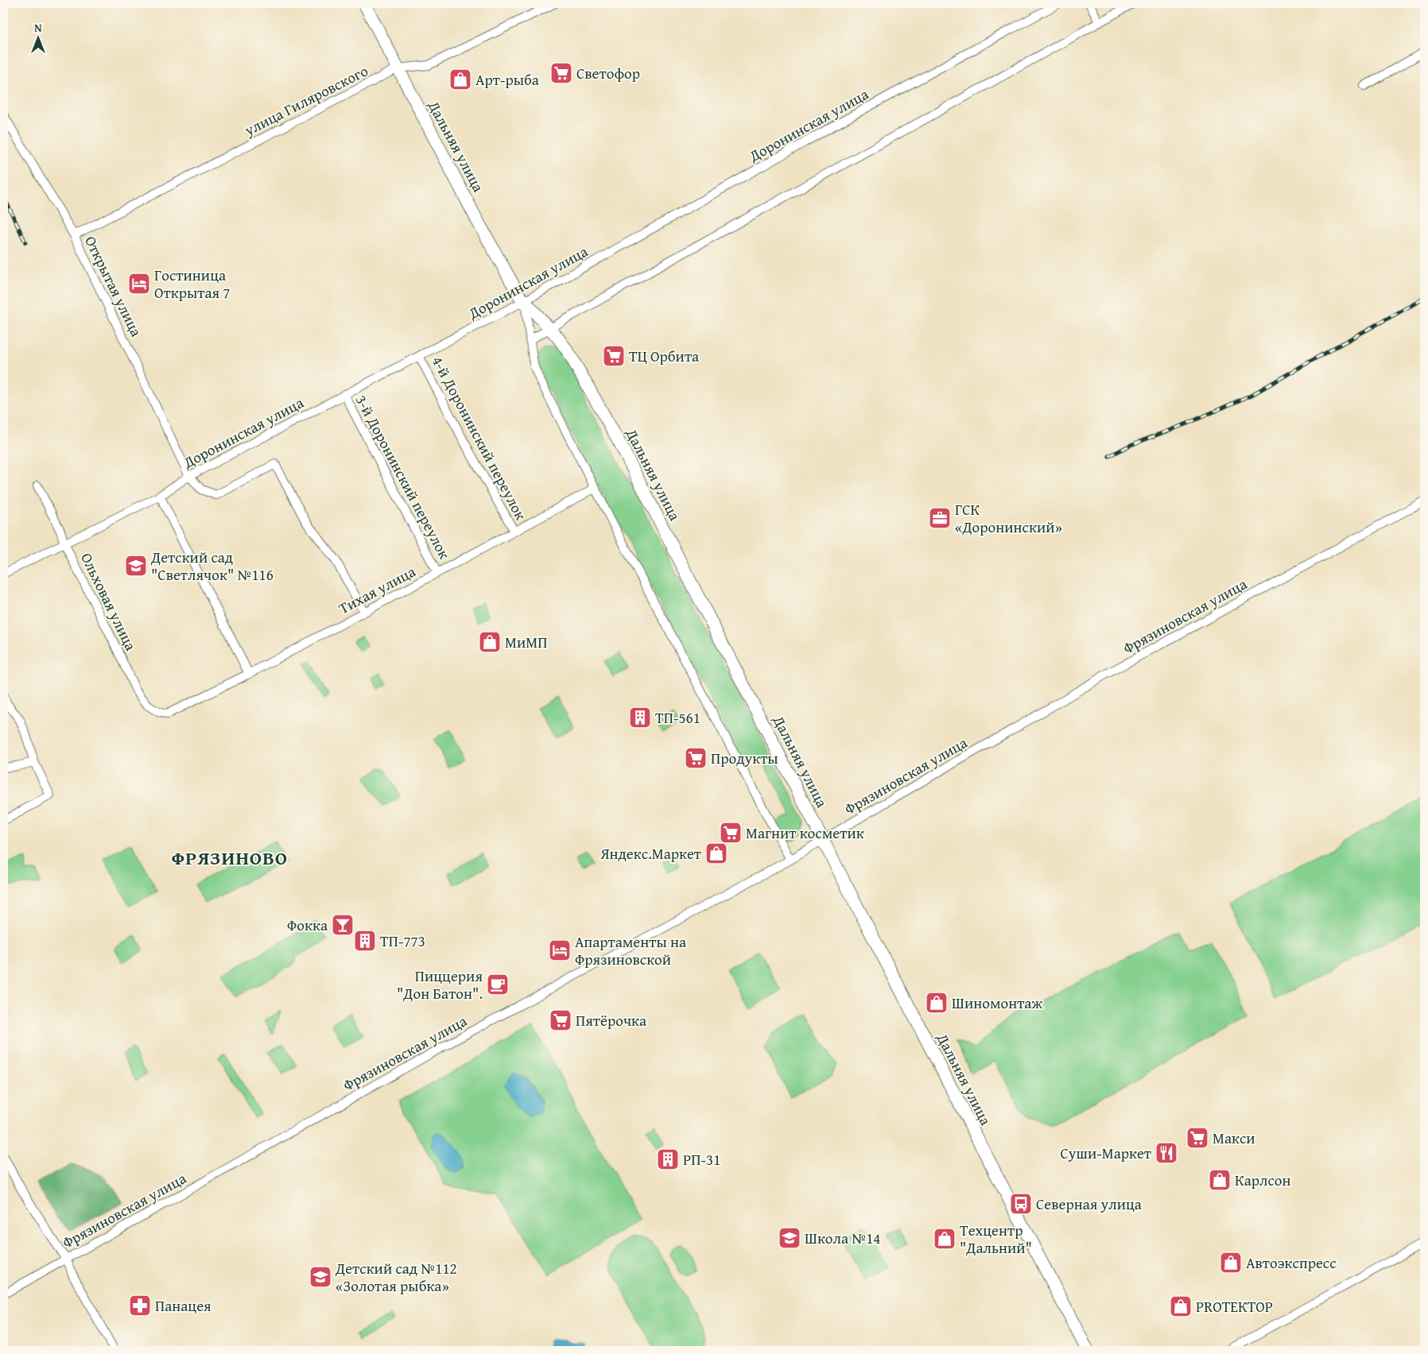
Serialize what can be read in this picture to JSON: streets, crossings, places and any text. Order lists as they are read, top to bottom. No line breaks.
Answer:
{"streets":{"street":["улица Гиляровского","Доронинская улица","Дальняя улица","Открытая улица","4-й Доронинский переулок","3-й Доронинский переулок","Тихая улица","Ольховая улица","Фрязиновская улица"]},"crossings":[["улица Гиляровского","Дальняя улица"],["улица Гиляровского","Открытая улица"],["Доронинская улица","Дальняя улица"],["Доронинская улица","Открытая улица"],["Доронинская улица","4-й Доронинский переулок"],["Доронинская улица","3-й Доронинский переулок"],["Доронинская улица","Ольховая улица"],["Дальняя улица","Тихая улица"],["Дальняя улица","Фрязиновская улица"],["Открытая улица","Тихая улица"],["4-й Доронинский переулок","Тихая улица"],["3-й Доронинский переулок","Тихая улица"],["Тихая улица","Ольховая улица"]],"districts":["ФРЯЗИНОВО"],"places":{"supermarket":["Светофор","ТЦ Орбита","Продукты","Магнит косметик","Пятёрочка","Макси"],"shop":["Арт-рыба","МиМП","Яндекс.Маркет","Шиномонтаж","Карлсон","Техцентр \"Дальний\"","Автоэкспресс","PROТЕКТОР"],"hotel":["Гостиница Открытая 7","Апартаменты на Фрязиновской"],"office":["ГСК «Доронинский»"],"school or university":["Детский сад \"Светлячок\" №116","Школа №14","Детский сад №112 «Золотая рыбка»"],"building":["ТП-561","ТП-773","РП-31"],"bar":["Фокка"],"cafe":["Пиццерия \"Дон Батон\"."],"restaurant":["Суши-Маркет"],"bus stop":["Северная улица"],"pharmacy":["Панацея"]},"north":"top"}
